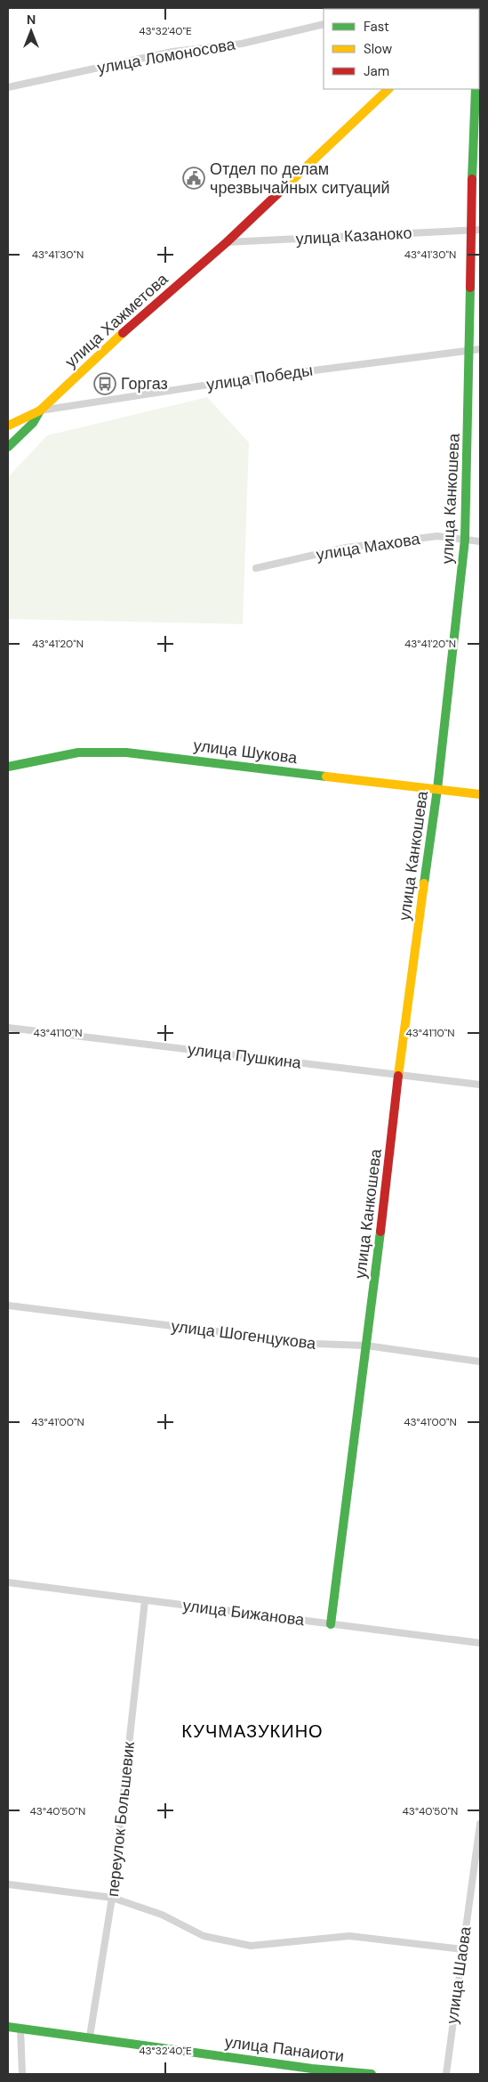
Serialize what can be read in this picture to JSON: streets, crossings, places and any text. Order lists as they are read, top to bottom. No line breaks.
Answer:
{"streets":{"street":["улица Ломоносова","улица Казаноко","улица Хажметова","улица Победы","улица Канкошева","улица Махова","улица Шукова","улица Пушкина","улица Шогенцукова","улица Бижанова","переулок Большевик","улица Шаова","улица Панаиоти"]},"crossings":[["улица Казаноко","улица Хажметова"],["улица Казаноко","улица Канкошева"],["улица Хажметова","улица Победы"],["улица Победы","улица Канкошева"],["улица Канкошева","улица Махова"],["улица Канкошева","улица Шукова"],["улица Канкошева","улица Пушкина"],["улица Канкошева","улица Шогенцукова"],["улица Канкошева","улица Бижанова"],["улица Бижанова","переулок Большевик"],["переулок Большевик","улица Панаиоти"]],"districts":["КУЧМАЗУКИНО"],"places":{"public building":["Отдел по делам чрезвычайных ситуаций"],"bus stop":["Горгаз"]},"legend":["Fast","Slow","Jam"],"north":"top","coordinates":["43°32'40\"E","43°41'30\"N","43°41'20\"N","43°41'10\"N","43°41'00\"N","43°40'50\"N"]}
